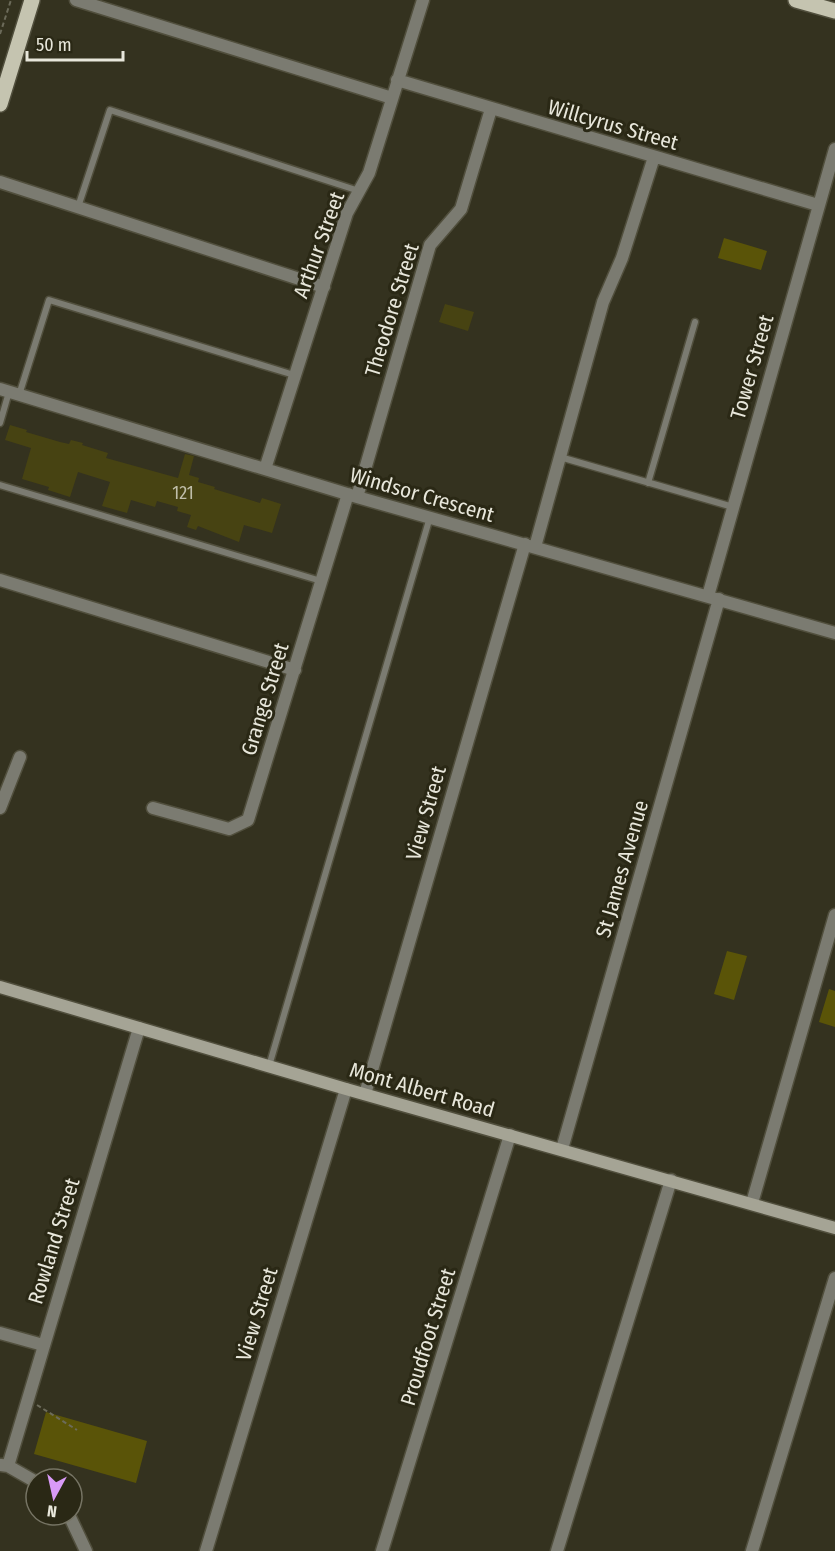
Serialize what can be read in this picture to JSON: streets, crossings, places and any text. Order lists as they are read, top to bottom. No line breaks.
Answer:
{"streets":{"main road":["Mont Albert Road"],"street":["Willcyrus Street","Arthur Street","Theodore Street","Tower Street","Windsor Crescent","Grange Street","View Street","St James Avenue","Rowland Street","Proudfoot Street"]},"crossings":[["Willcyrus Street","Arthur Street"],["Willcyrus Street","Theodore Street"],["Willcyrus Street","Tower Street"],["Willcyrus Street","View Street"],["Arthur Street","Windsor Crescent"],["Theodore Street","Windsor Crescent"],["Theodore Street","Grange Street"],["Tower Street","Windsor Crescent"],["Tower Street","St James Avenue"],["Windsor Crescent","Grange Street"],["Windsor Crescent","View Street"],["Windsor Crescent","St James Avenue"],["View Street","Mont Albert Road"],["St James Avenue","Mont Albert Road"],["Mont Albert Road","Rowland Street"],["Mont Albert Road","Proudfoot Street"]],"house_numbers":["121"],"scale_bar":"50 m","north":"bottom"}
